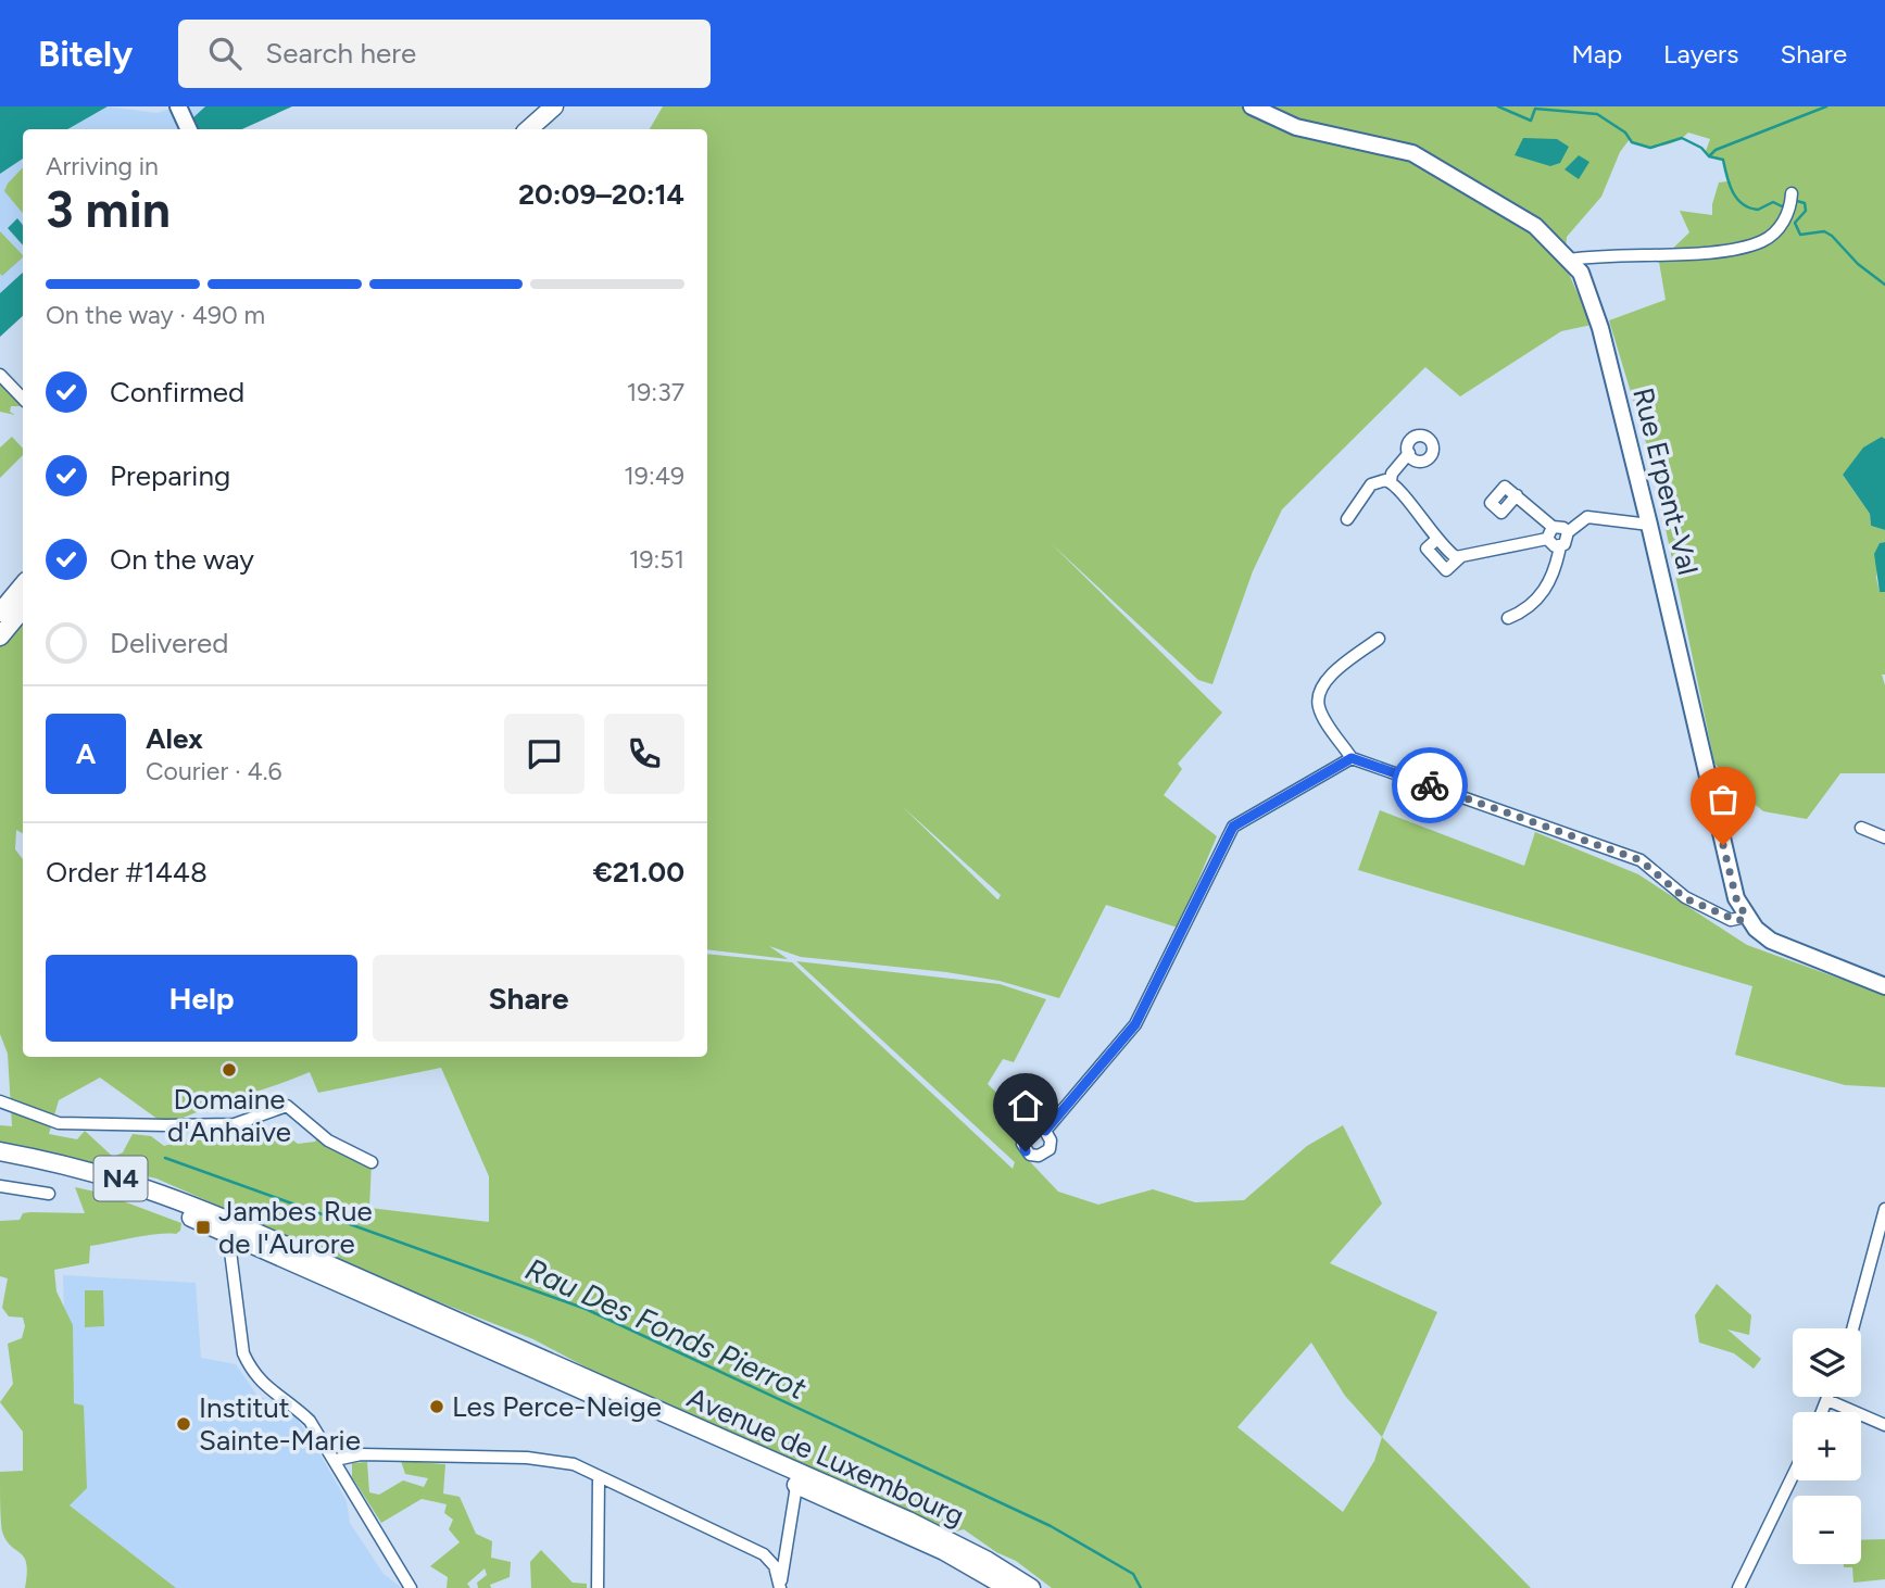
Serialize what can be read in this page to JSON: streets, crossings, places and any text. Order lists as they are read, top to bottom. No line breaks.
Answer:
{"streets":{"main road":["N4","Avenue de Luxembourg"],"street":["Rue Erpent-Val"]},"water":["Rau Des Fonds Pierrot"],"places":{"other":["Domaine d'Anhaive","Les Perce-Neige","Institut Sainte-Marie"],"transit":["Jambes Rue de l'Aurore"]},"page":{"header":"Bitely","search":"Search here","nav":["Map","Layers","Share"],"heading":["3 min","Arriving in","20:09–20:14"],"panel":["Alex","Courier · 4.6","Order #1448","€21.00"],"bar":"On the way · 490 m","list":[["Confirmed","19:37"],["Preparing","19:49"],["On the way","19:51"],"Delivered"],"round":"A","buttons":["Help","Share"],"map_buttons":["+","−"]}}
